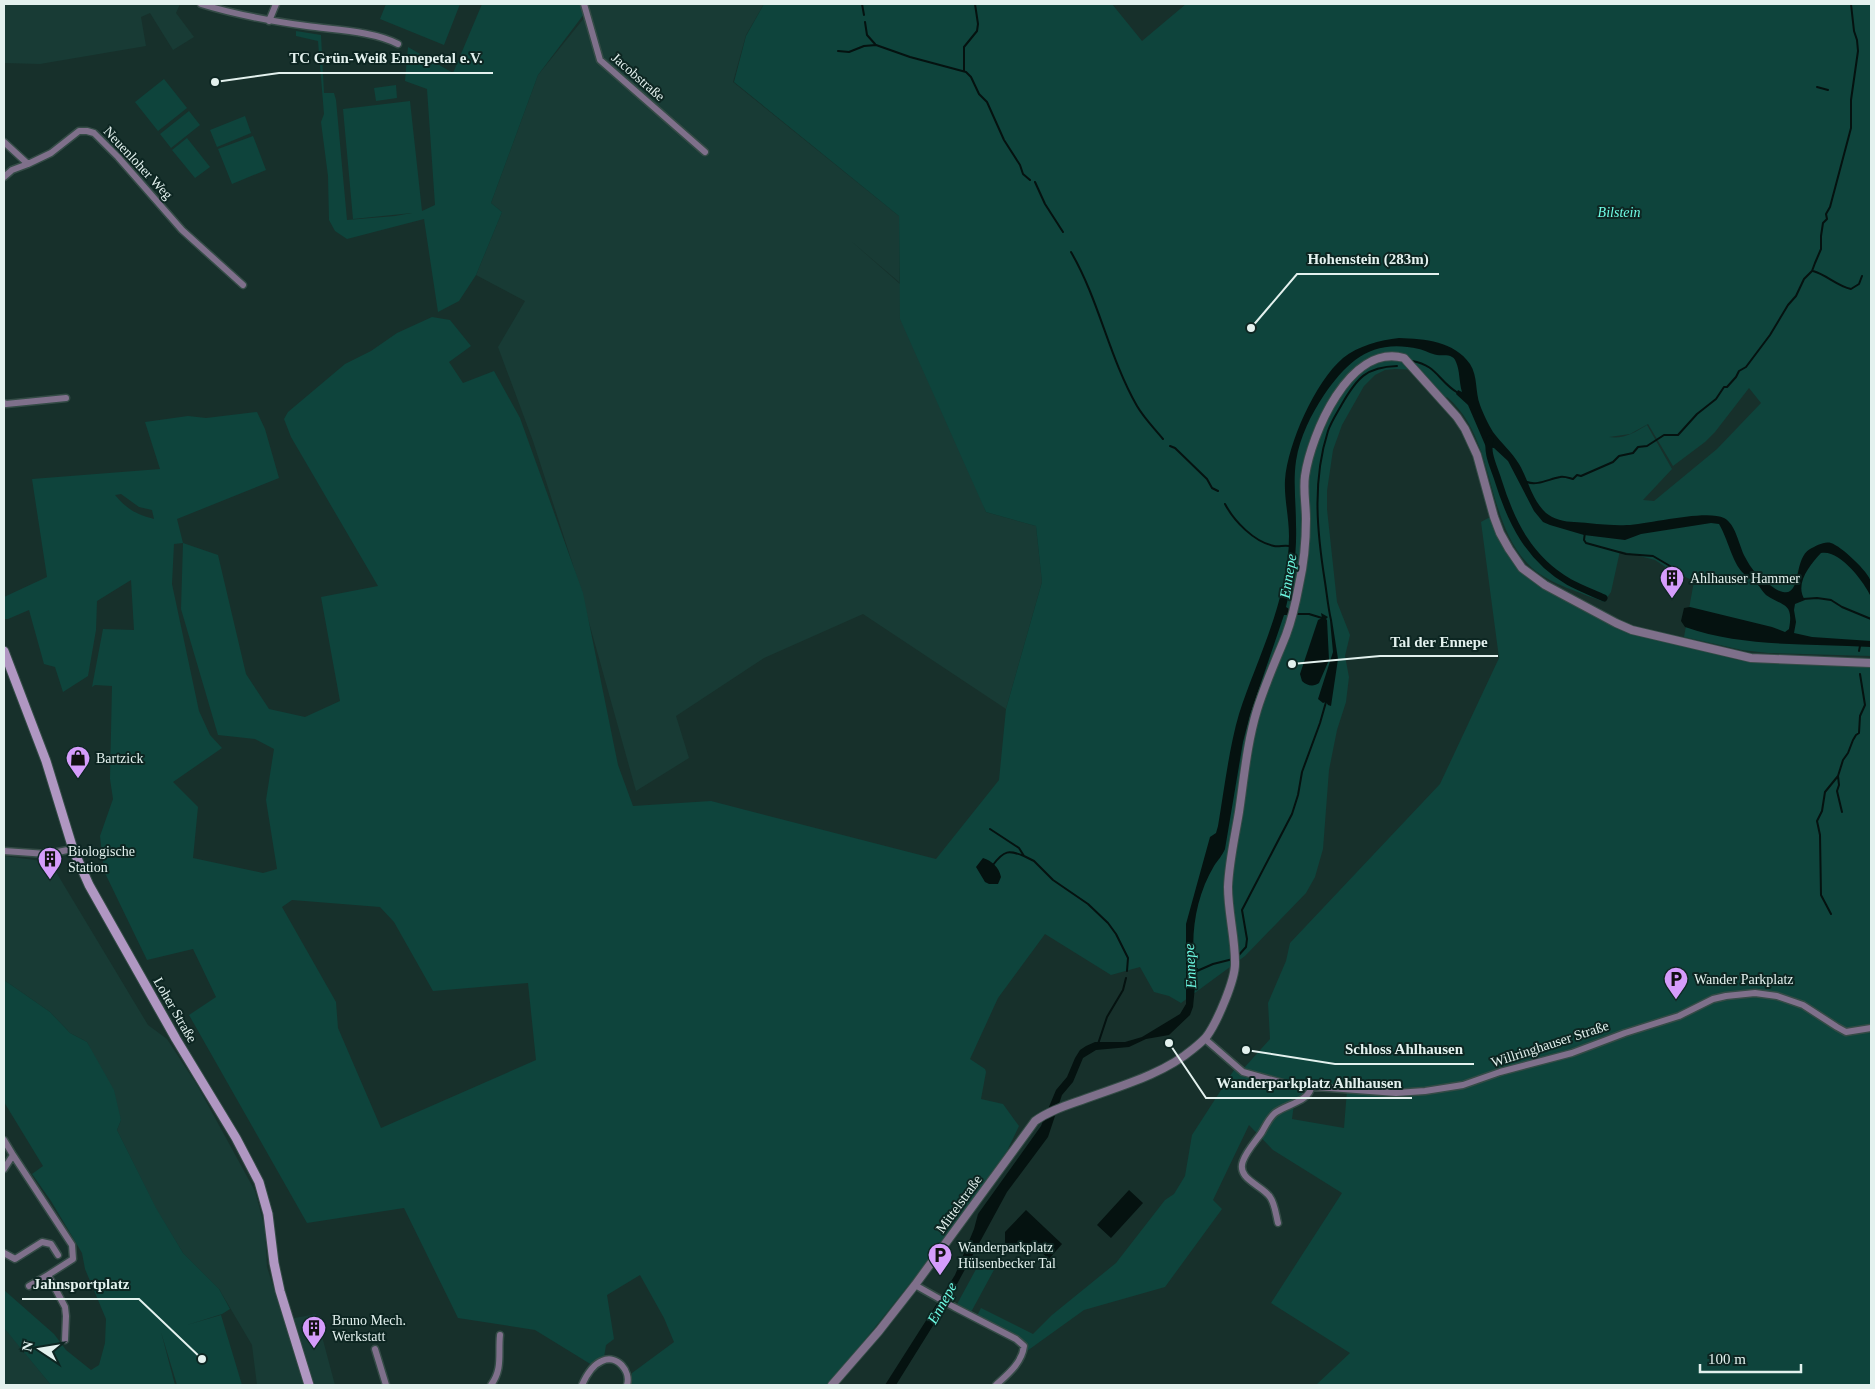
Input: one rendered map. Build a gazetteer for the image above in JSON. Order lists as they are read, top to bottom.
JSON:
{
  "streets": {
    "main road": ["Loher Straße"],
    "street": [
      "Jacobstraße",
      "Neuenloher Weg",
      "Willringhauser Straße",
      "Mittelstraße"
    ]
  },
  "crossings": [
    ["Willringhauser Straße", "Mittelstraße"]
  ],
  "water": ["Ennepe"],
  "parks": ["Bilstein"],
  "places": {
    "other": [
      "TC Grün-Weiß Ennepetal e.V.",
      "Hohenstein (283m)",
      "Tal der Ennepe",
      "Wanderparkplatz Ahlhausen",
      "Schloss Ahlhausen",
      "Jahnsportplatz"
    ],
    "building": ["Ahlhauser Hammer", "Biologische Station", "Bruno Mech. Werkstatt"],
    "shop": ["Bartzick"],
    "parking": ["Wander Parkplatz", "Wanderparkplatz Hülsenbecker Tal"]
  },
  "scale_bar": "100 m",
  "north": "left"
}
